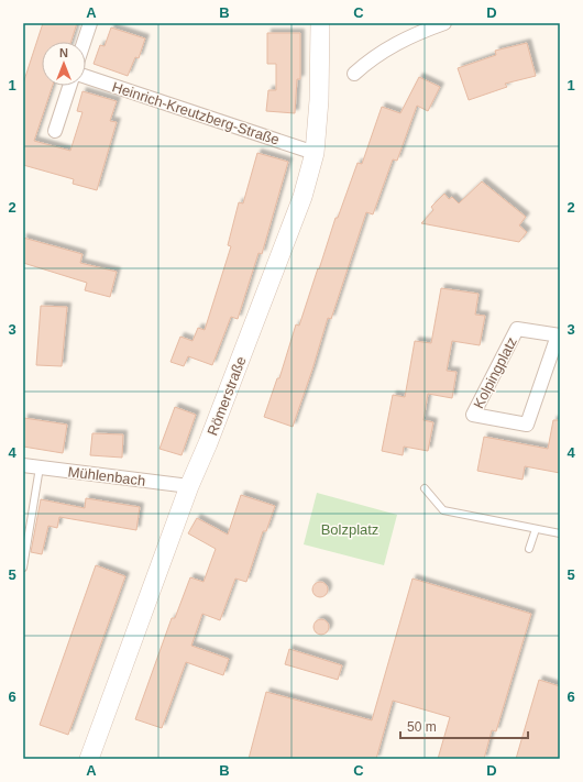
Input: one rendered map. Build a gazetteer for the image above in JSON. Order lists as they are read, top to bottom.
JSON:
{
  "streets": {
    "main road": ["Römerstraße"],
    "street": ["Heinrich-Kreutzberg-Straße", "Kolpingplatz", "Mühlenbach"]
  },
  "crossings": [
    ["Heinrich-Kreutzberg-Straße", "Römerstraße"],
    ["Römerstraße", "Mühlenbach"]
  ],
  "parks": ["Bolzplatz"],
  "scale_bar": "50 m",
  "north": "top",
  "grid": {
    "columns": [
      "A",
      "B",
      "C",
      "D"
    ],
    "rows": [
      "1",
      "2",
      "3",
      "4",
      "5",
      "6"
    ]
  }
}
